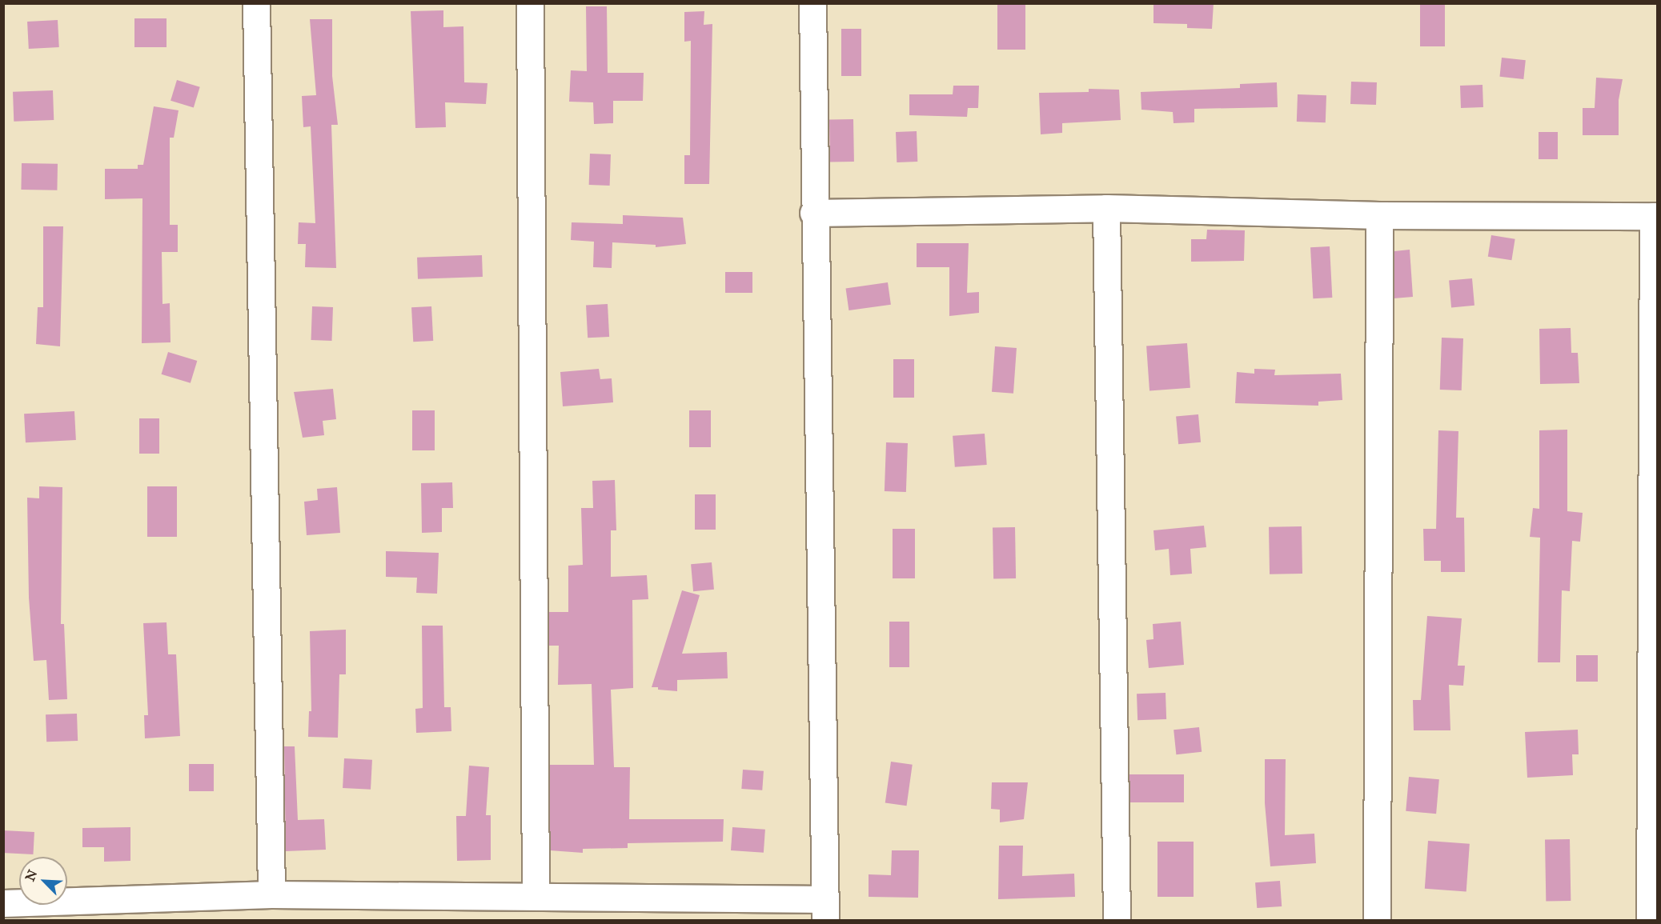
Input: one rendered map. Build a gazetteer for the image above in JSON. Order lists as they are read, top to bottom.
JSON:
{
  "north": "top left"
}
